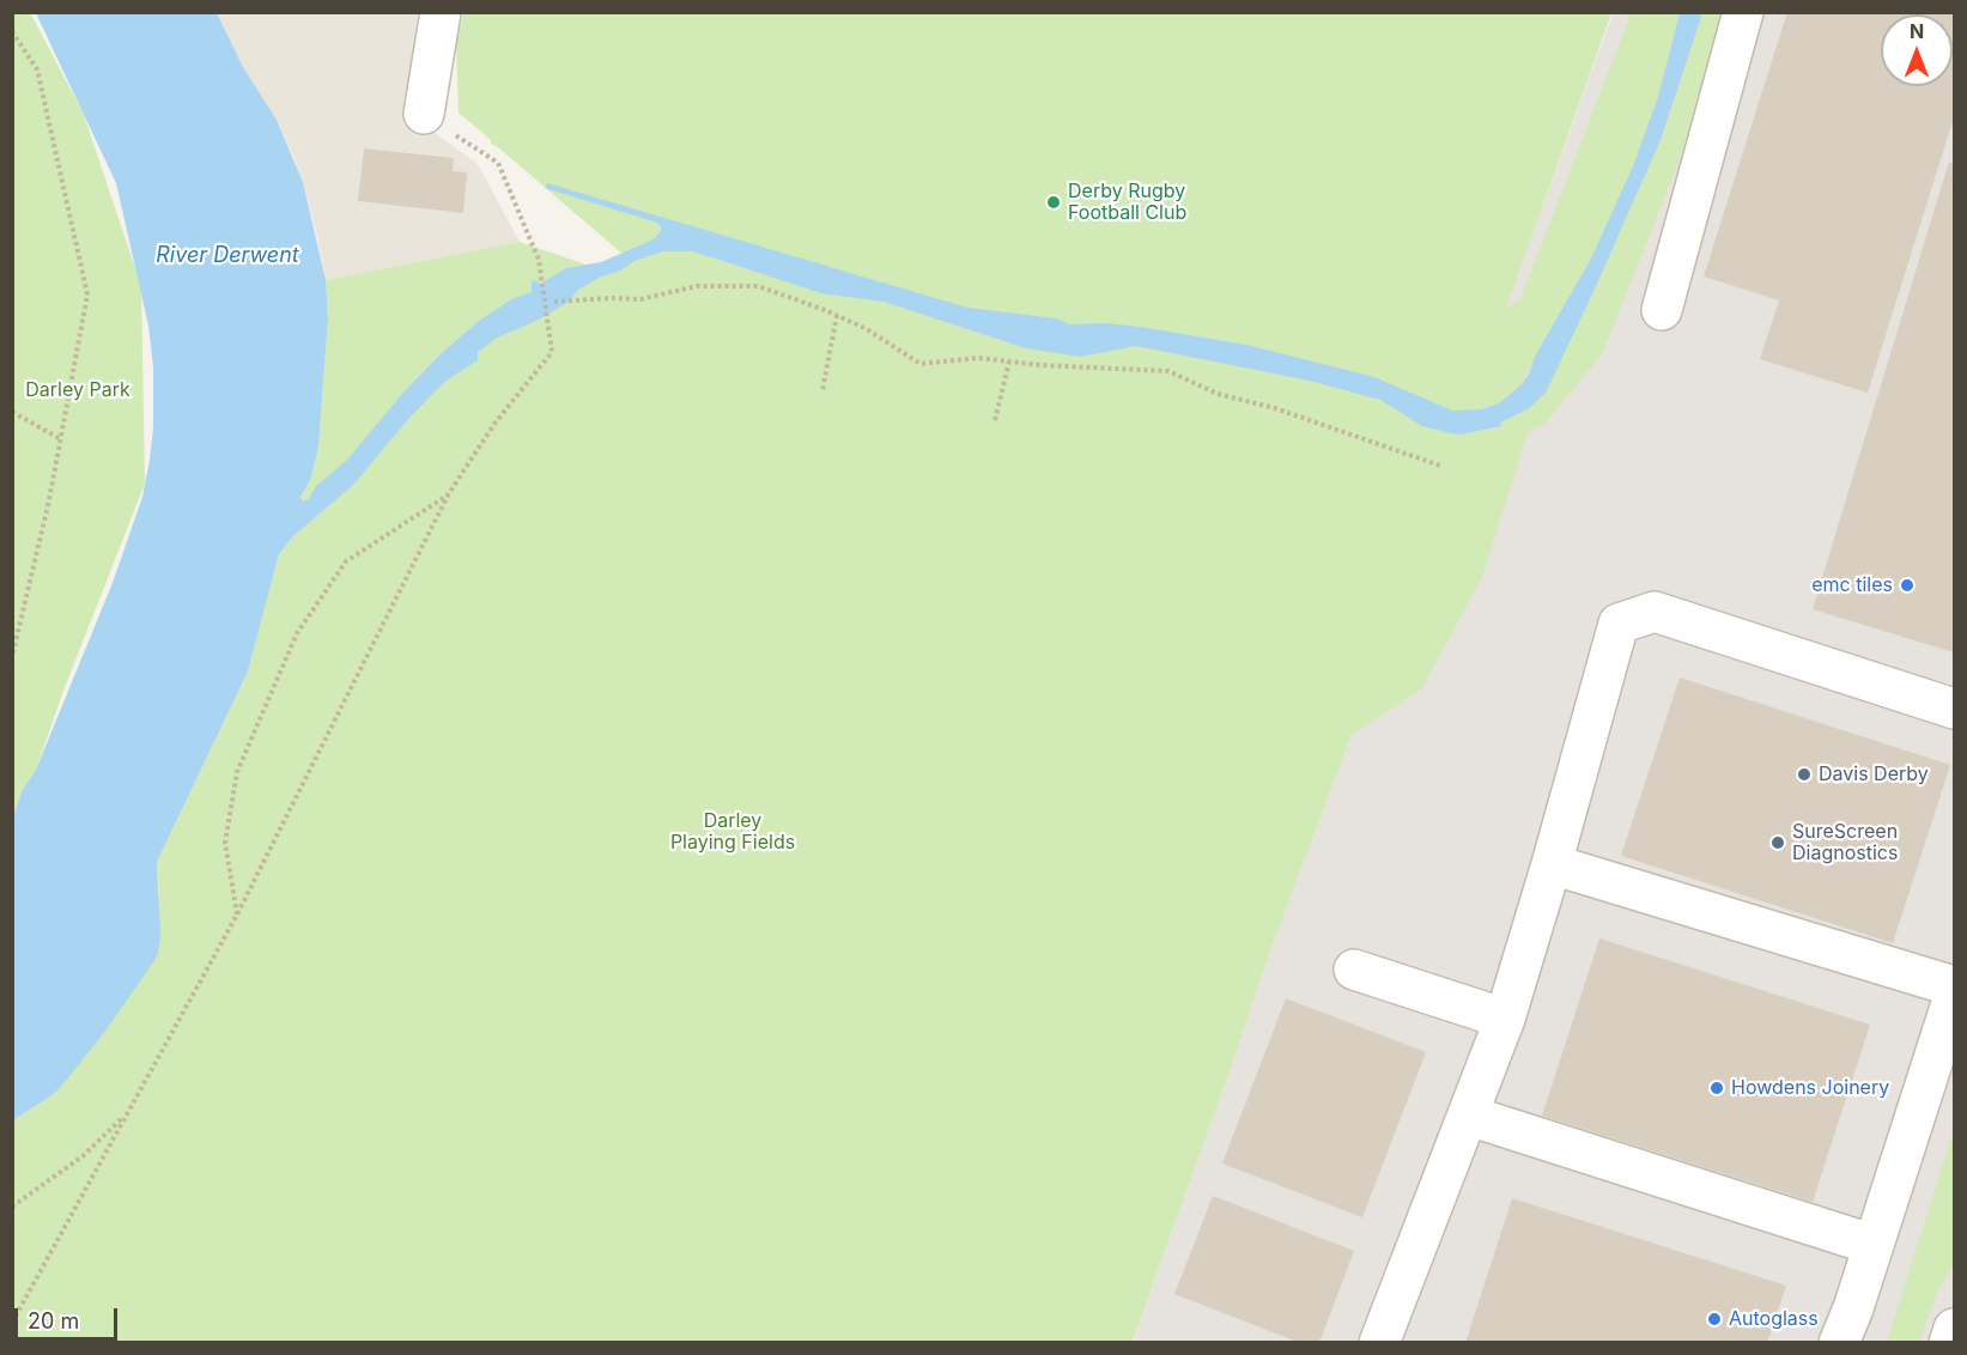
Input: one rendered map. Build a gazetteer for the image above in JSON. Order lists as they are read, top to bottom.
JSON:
{
  "water": ["River Derwent"],
  "parks": ["Darley Park", "Darley Playing Fields"],
  "places": [
    "Derby Rugby Football Club",
    "emc tiles",
    "Davis Derby",
    "SureScreen Diagnostics",
    "Howdens Joinery",
    "Autoglass"
  ],
  "scale_bar": "20 m",
  "north": "top"
}
